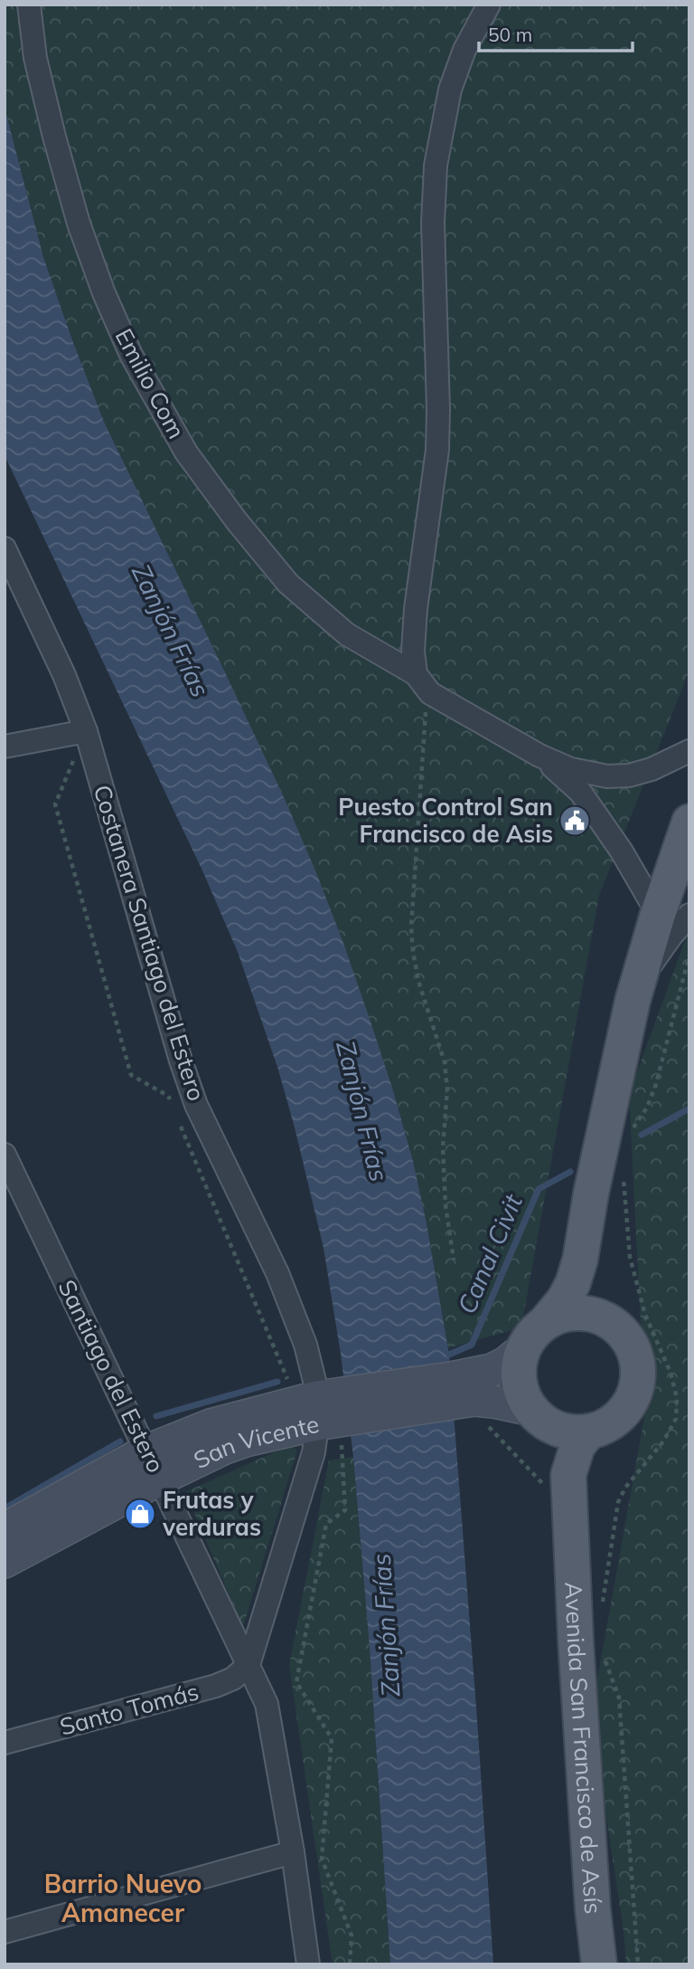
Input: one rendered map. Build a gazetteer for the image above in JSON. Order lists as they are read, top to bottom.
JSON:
{
  "streets": {
    "main road": ["San Vicente", "Avenida San Francisco de Asís"],
    "street": [
      "Emilio Com",
      "Costanera Santiago del Estero",
      "Santiago del Estero",
      "Santo Tomás"
    ]
  },
  "crossings": [
    ["Costanera Santiago del Estero", "Santiago del Estero"],
    ["Costanera Santiago del Estero", "San Vicente"],
    ["Costanera Santiago del Estero", "Santo Tomás"],
    ["Santiago del Estero", "San Vicente"],
    ["Santiago del Estero", "Santo Tomás"],
    ["San Vicente", "Avenida San Francisco de Asís"]
  ],
  "districts": ["Barrio Nuevo Amanecer"],
  "water": ["Zanjón Frías", "Canal Civit"],
  "places": {
    "public building": ["Puesto Control San Francisco de Asis"],
    "shop": ["Frutas y verduras"]
  },
  "scale_bar": "50 m"
}
